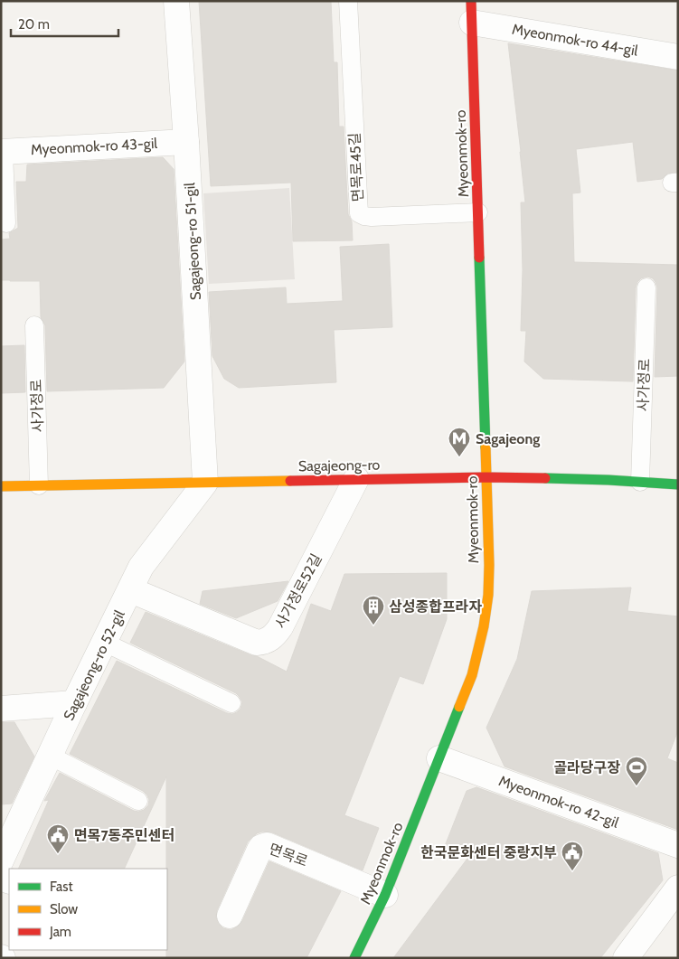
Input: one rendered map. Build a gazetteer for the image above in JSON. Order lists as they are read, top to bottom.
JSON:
{
  "streets": {
    "street": [
      "Myeonmok-ro 44-gil",
      "Myeonmok-ro 43-gil",
      "Myeonmok-ro",
      "Sagajeong-ro 51-gil",
      "Sagajeong-ro",
      "사가정로52길",
      "Sagajeong-ro 52-gil",
      "Myeonmok-ro 42-gil",
      "면목로"
    ],
    "lane": ["면목로45길", "사가정로"]
  },
  "crossings": [
    ["Myeonmok-ro 44-gil", "Myeonmok-ro"],
    ["Myeonmok-ro 43-gil", "Sagajeong-ro 51-gil"],
    ["Myeonmok-ro", "면목로45길"],
    ["Myeonmok-ro", "Sagajeong-ro"],
    ["Myeonmok-ro", "Myeonmok-ro 42-gil"],
    ["Myeonmok-ro", "면목로"],
    ["Sagajeong-ro 51-gil", "Sagajeong-ro"],
    ["Sagajeong-ro 51-gil", "Sagajeong-ro 52-gil"],
    ["사가정로", "Sagajeong-ro"],
    ["Sagajeong-ro", "사가정로52길"],
    ["Sagajeong-ro", "Sagajeong-ro 52-gil"],
    ["사가정로52길", "Sagajeong-ro 52-gil"]
  ],
  "places": {
    "metro station": ["Sagajeong"],
    "building": ["삼성종합프라자"],
    "sports": ["골라당구장"],
    "public building": ["면목7동주민센터", "한국문화센터 중랑지부"]
  },
  "legend": ["Fast", "Slow", "Jam"],
  "scale_bar": "20 m"
}
